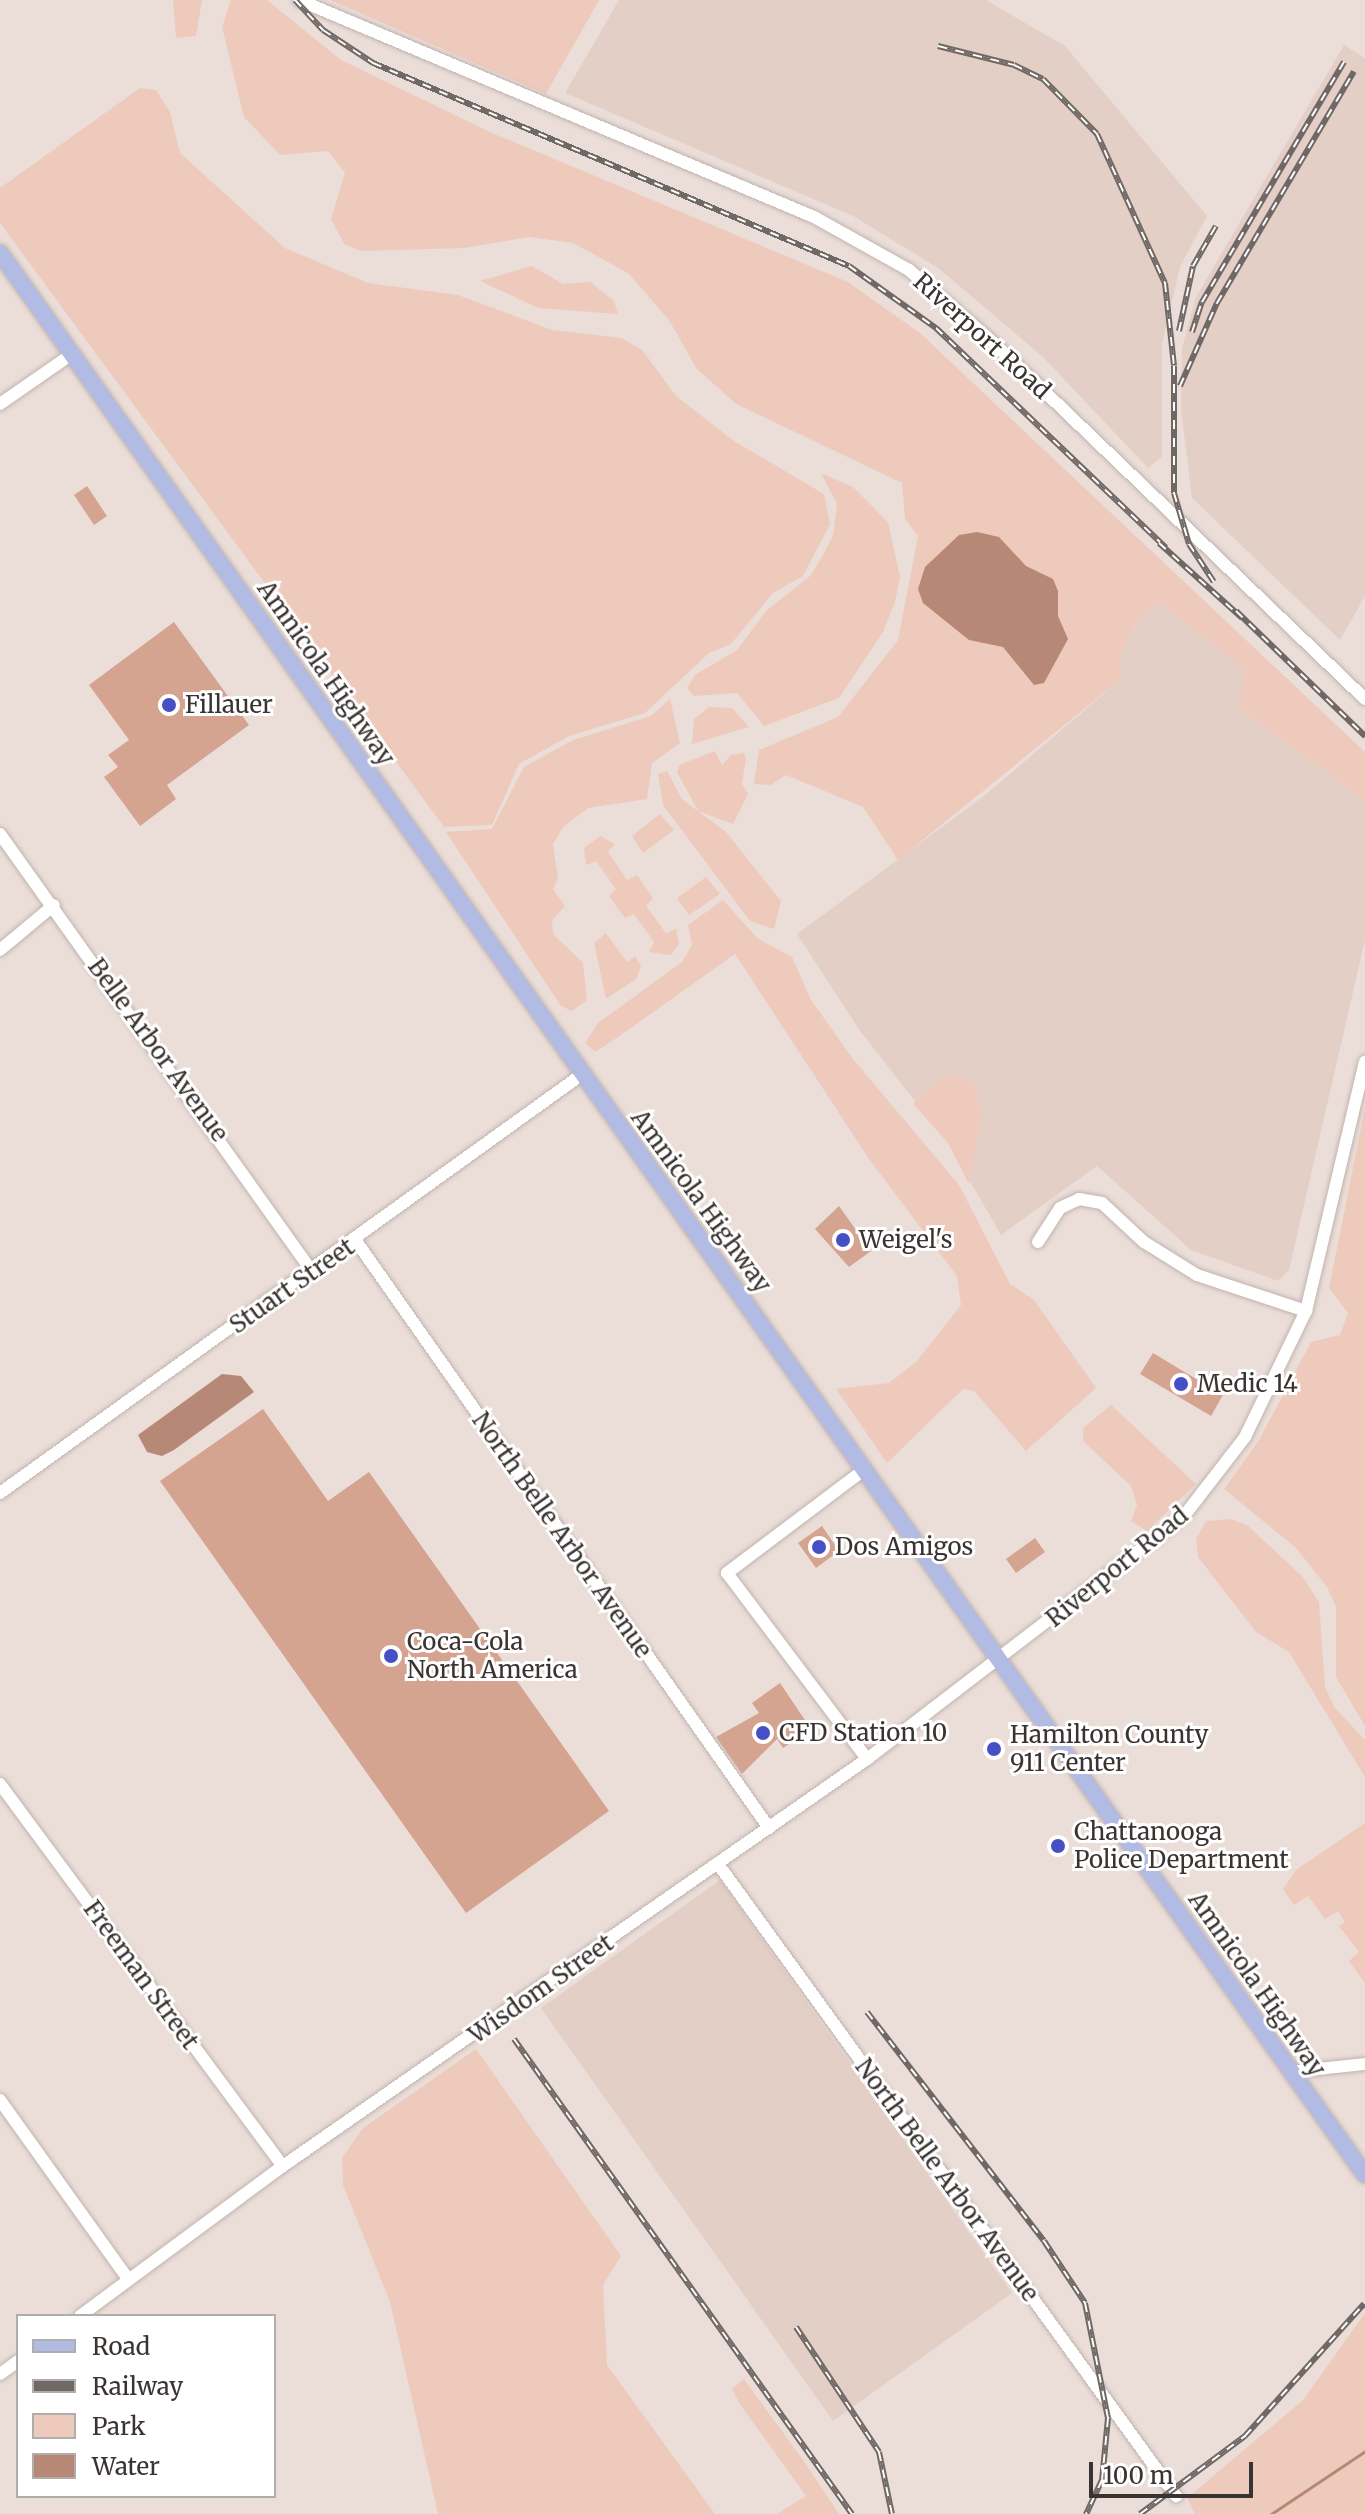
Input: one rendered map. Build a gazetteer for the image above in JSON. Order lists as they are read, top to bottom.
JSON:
{
  "streets": {
    "main road": ["Amnicola Highway"],
    "street": [
      "Riverport Road",
      "Belle Arbor Avenue",
      "Stuart Street",
      "North Belle Arbor Avenue",
      "Freeman Street",
      "Wisdom Street"
    ]
  },
  "crossings": [
    ["Riverport Road", "Amnicola Highway"],
    ["Riverport Road", "Wisdom Street"],
    ["Amnicola Highway", "Stuart Street"],
    ["Amnicola Highway", "Wisdom Street"],
    ["Belle Arbor Avenue", "Stuart Street"],
    ["Stuart Street", "North Belle Arbor Avenue"],
    ["North Belle Arbor Avenue", "Wisdom Street"],
    ["Freeman Street", "Wisdom Street"]
  ],
  "places": [
    "Fillauer",
    "Weigel's",
    "Medic 14",
    "Dos Amigos",
    "Coca-Cola North America",
    "CFD Station 10",
    "Hamilton County 911 Center",
    "Chattanooga Police Department"
  ],
  "legend": [
    "Road",
    "Railway",
    "Park",
    "Water"
  ],
  "scale_bar": "100 m"
}
